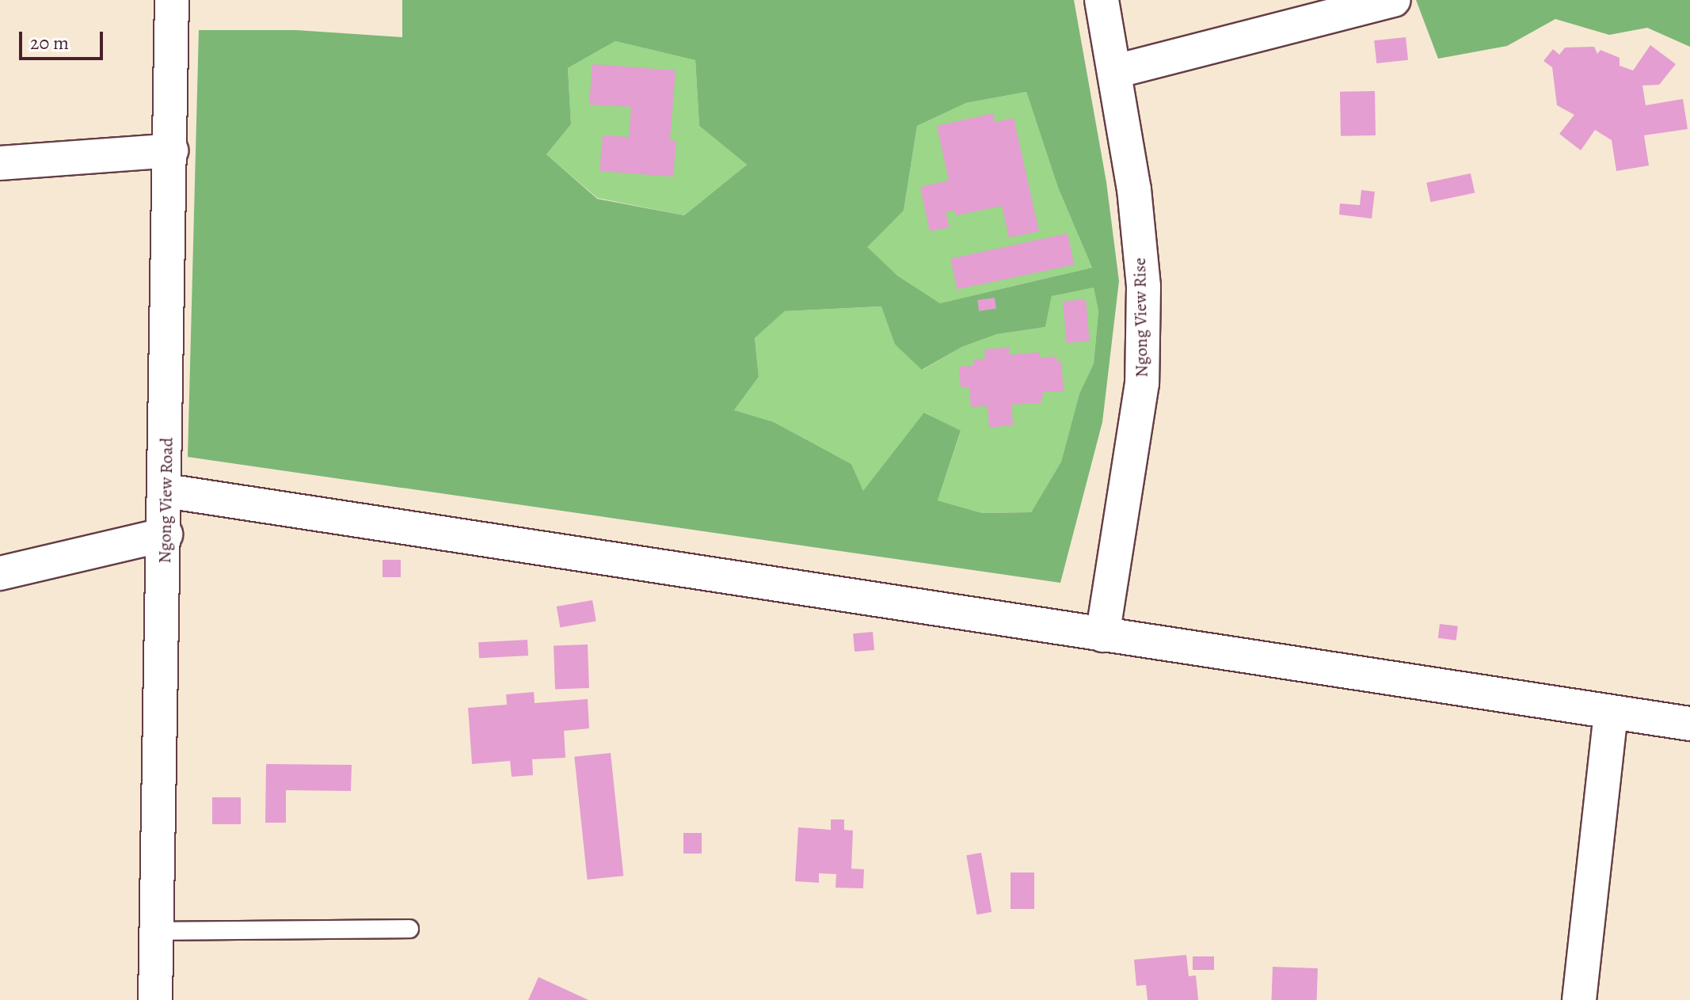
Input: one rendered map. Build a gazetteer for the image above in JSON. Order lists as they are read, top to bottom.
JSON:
{
  "streets": {
    "street": ["Ngong View Rise", "Ngong View Road"]
  },
  "scale_bar": "20 m"
}
